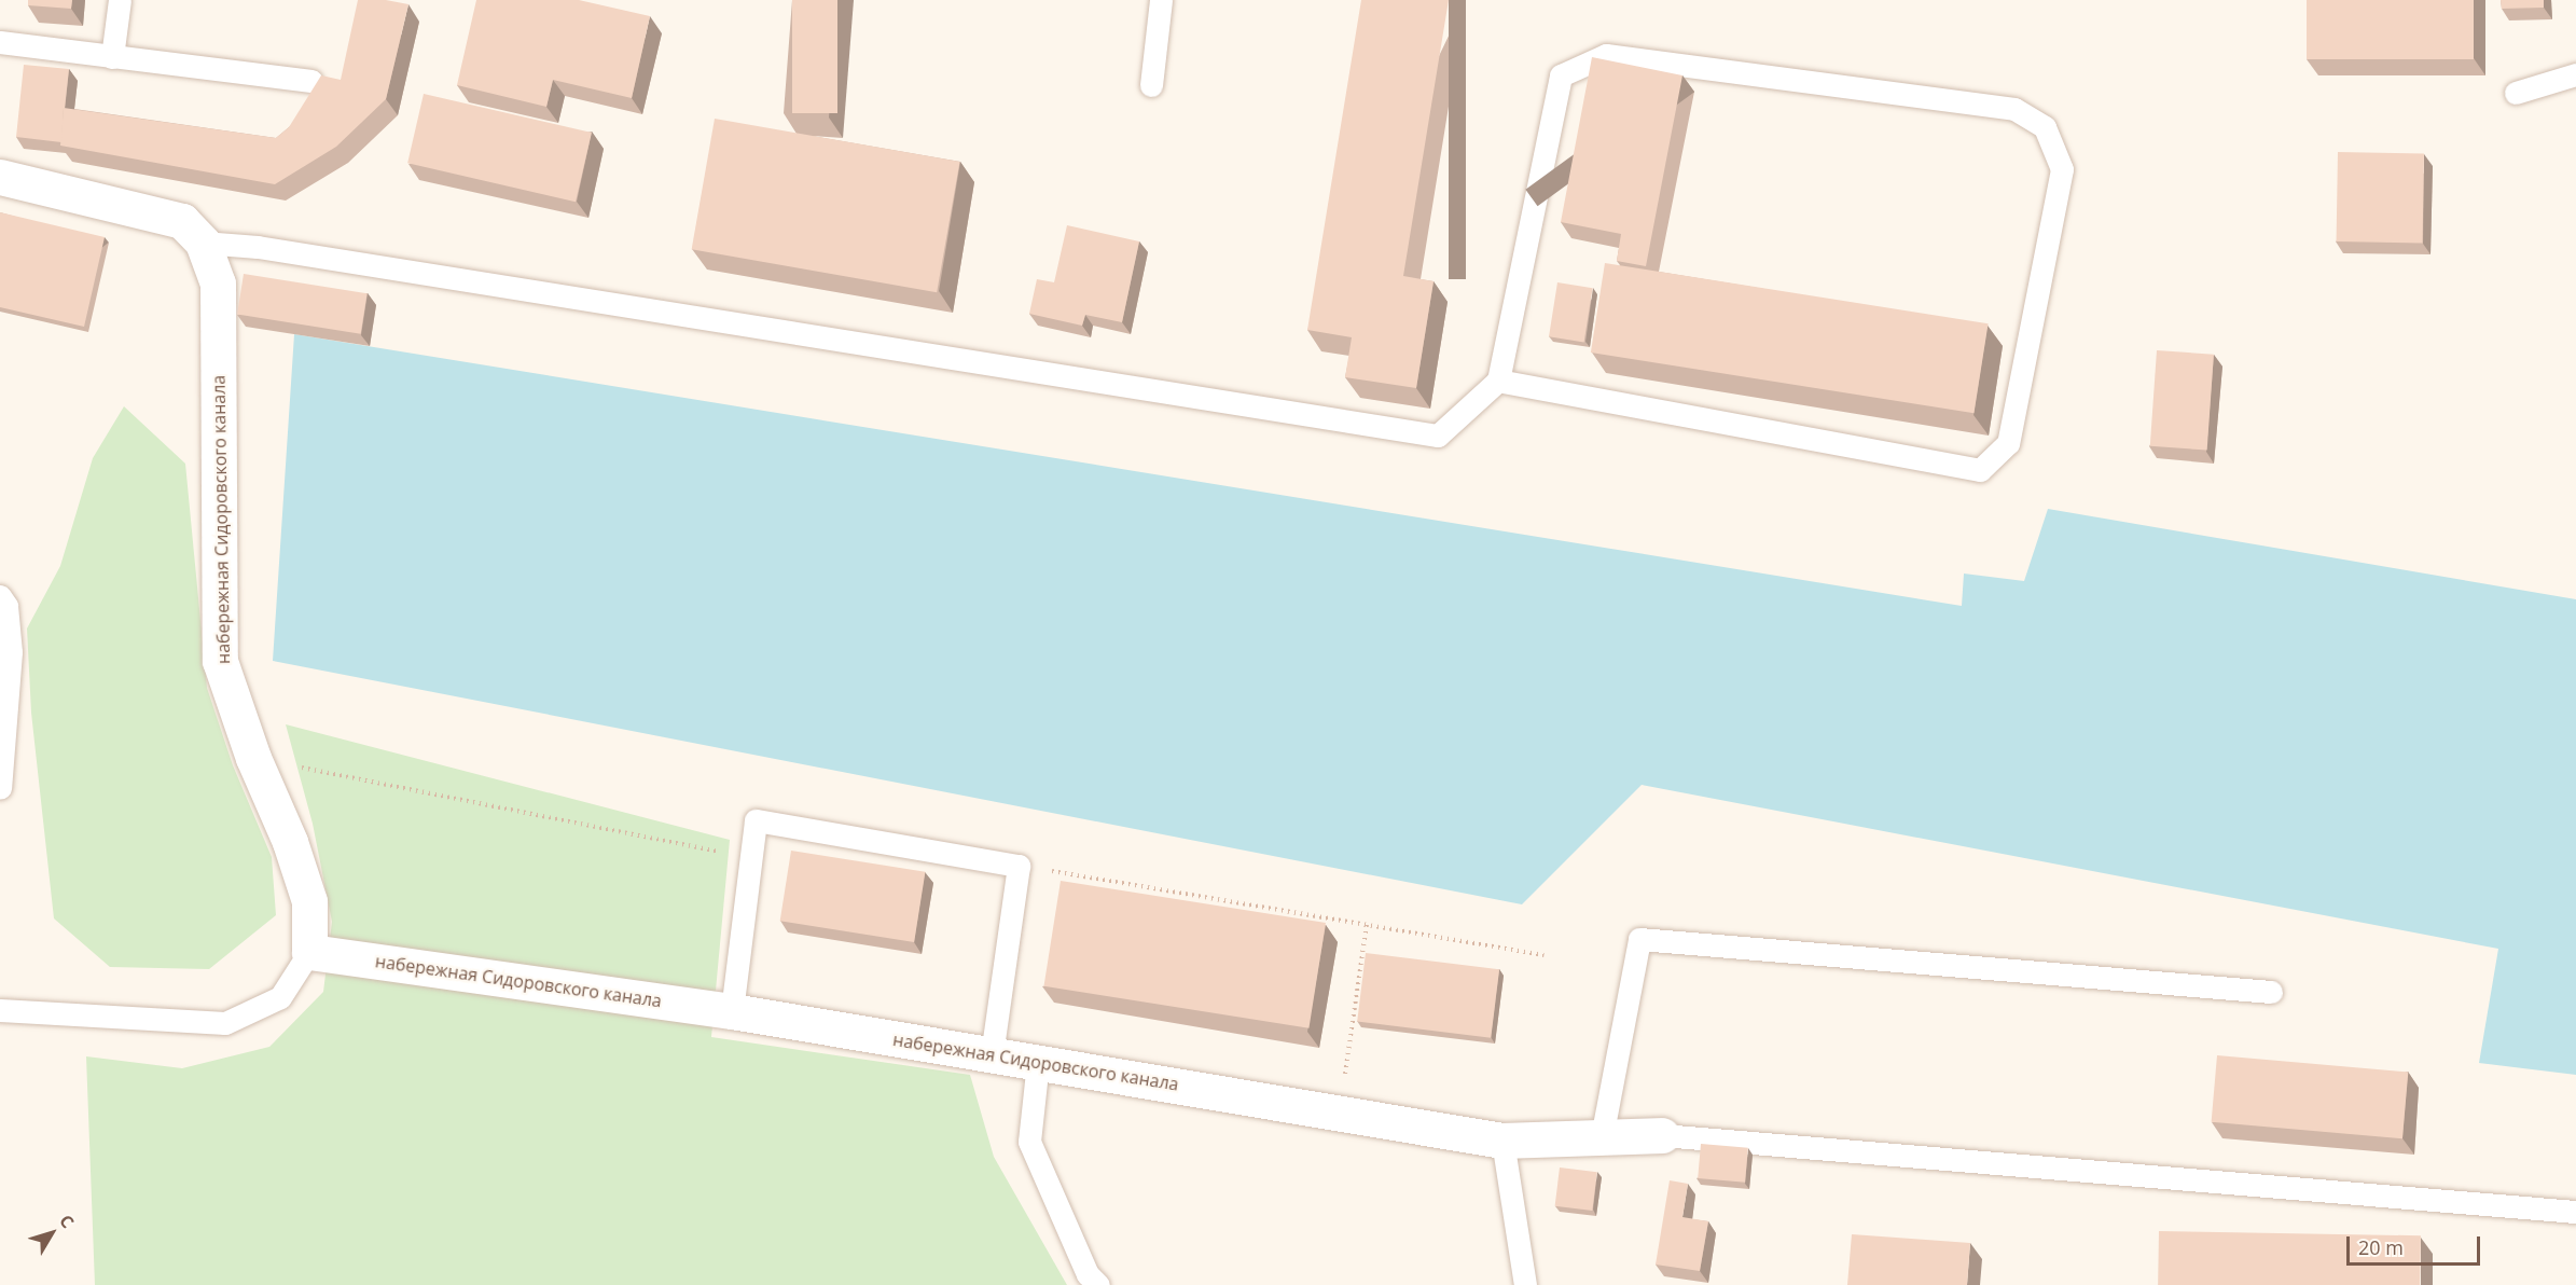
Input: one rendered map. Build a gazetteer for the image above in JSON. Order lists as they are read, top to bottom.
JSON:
{
  "streets": {
    "street": ["набережная Сидоровского канала"]
  },
  "scale_bar": "20 m",
  "north": "top right"
}
